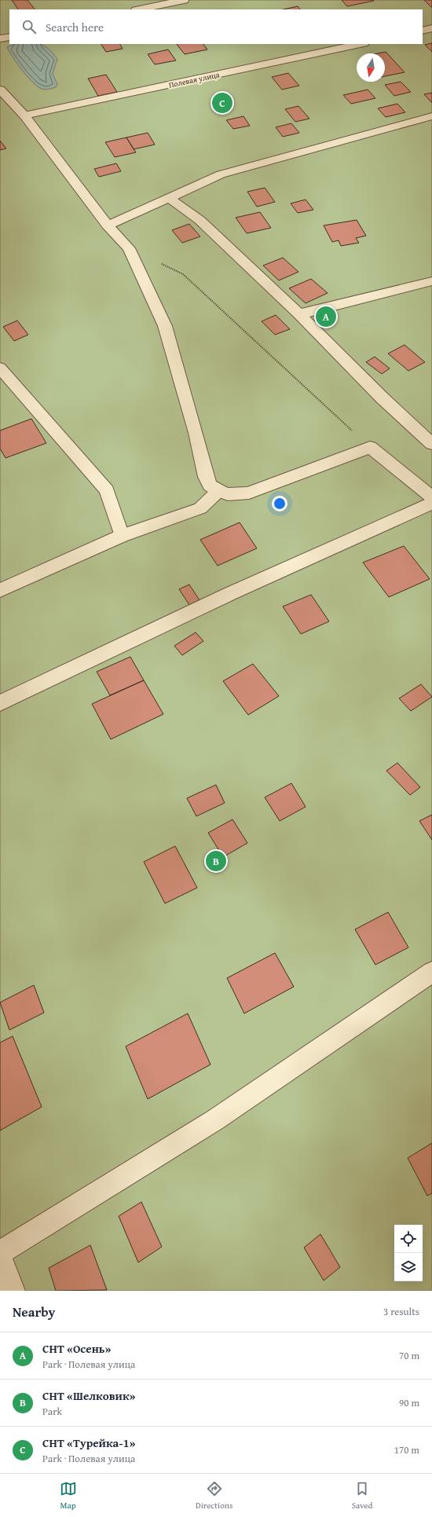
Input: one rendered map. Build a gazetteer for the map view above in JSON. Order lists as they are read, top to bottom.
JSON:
{
  "streets": {
    "street": ["Полевая улица"]
  },
  "north": "bottom",
  "page": {
    "search": "Search here",
    "pins": ["C", "A", "B"],
    "heading": ["Nearby", "3 results"],
    "list": [
      {
        "mark": "A",
        "name": "СНТ «Осень»",
        "note": "Park · Полевая улица",
        "value": "70 m"
      },
      {
        "mark": "B",
        "name": "СНТ «Шелковик»",
        "note": "Park",
        "value": "90 m"
      },
      {
        "mark": "C",
        "name": "СНТ «Турейка-1»",
        "note": "Park · Полевая улица",
        "value": "170 m"
      }
    ],
    "nav": ["Map", "Directions", "Saved"]
  }
}
